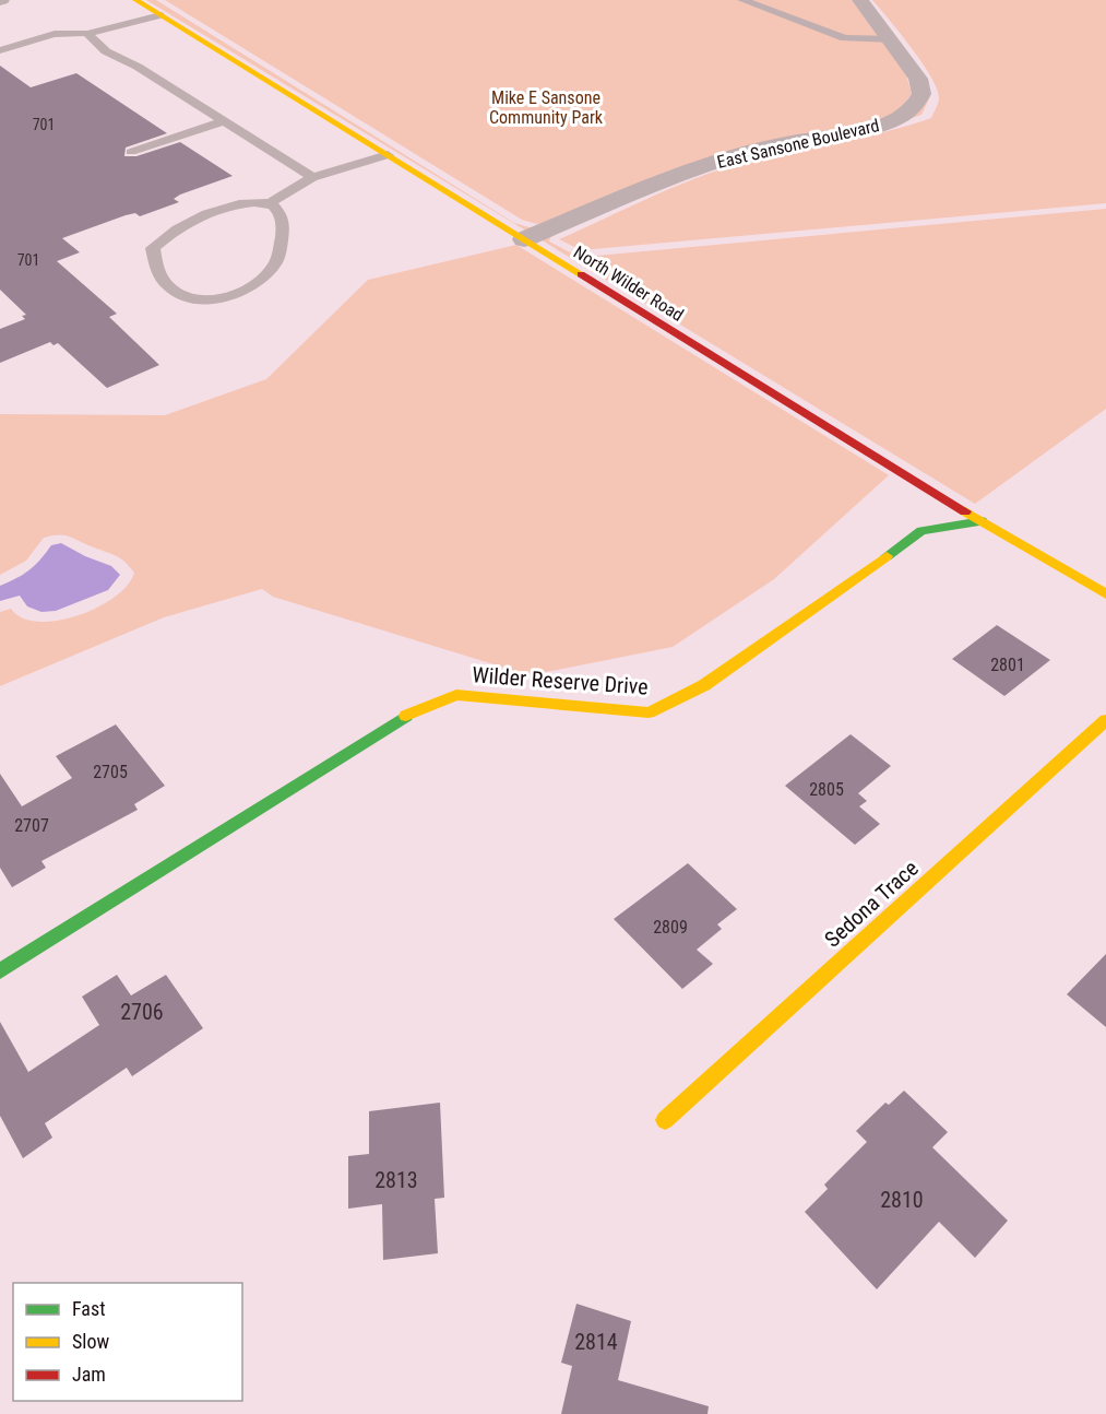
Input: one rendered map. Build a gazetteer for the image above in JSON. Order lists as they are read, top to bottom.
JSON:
{
  "streets": {
    "street": [
      "East Sansone Boulevard",
      "North Wilder Road",
      "Wilder Reserve Drive",
      "Sedona Trace"
    ]
  },
  "crossings": [
    ["East Sansone Boulevard", "North Wilder Road"],
    ["North Wilder Road", "Wilder Reserve Drive"]
  ],
  "parks": ["Mike E Sansone Community Park"],
  "house_numbers": [
    "701",
    "701",
    "2801",
    "2705",
    "2805",
    "2707",
    "2809",
    "2706",
    "2813",
    "2810",
    "2814"
  ],
  "legend": ["Fast", "Slow", "Jam"]
}
